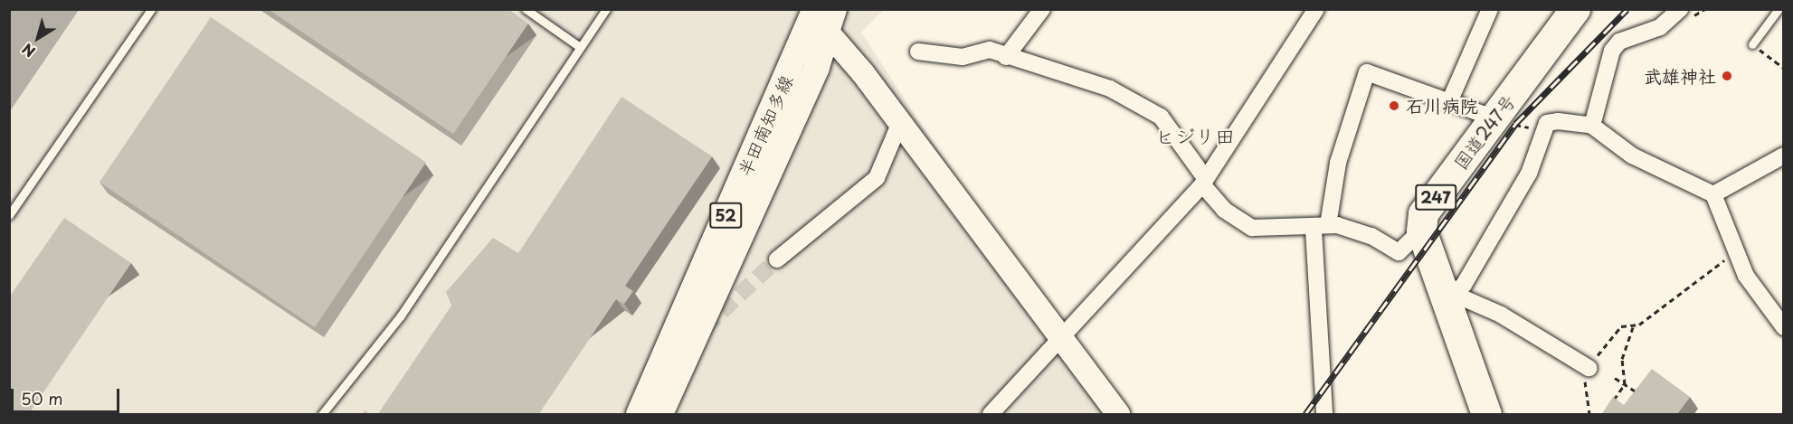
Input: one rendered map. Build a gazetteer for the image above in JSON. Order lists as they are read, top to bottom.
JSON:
{
  "streets": {
    "highway": ["国道247号", "247"],
    "main road": ["半田南知多線", "52"]
  },
  "crossings": [
    ["国道247号", "247"]
  ],
  "districts": ["ヒジリ田"],
  "places": ["武雄神社", "石川病院"],
  "scale_bar": "50 m",
  "north": "bottom left"
}
